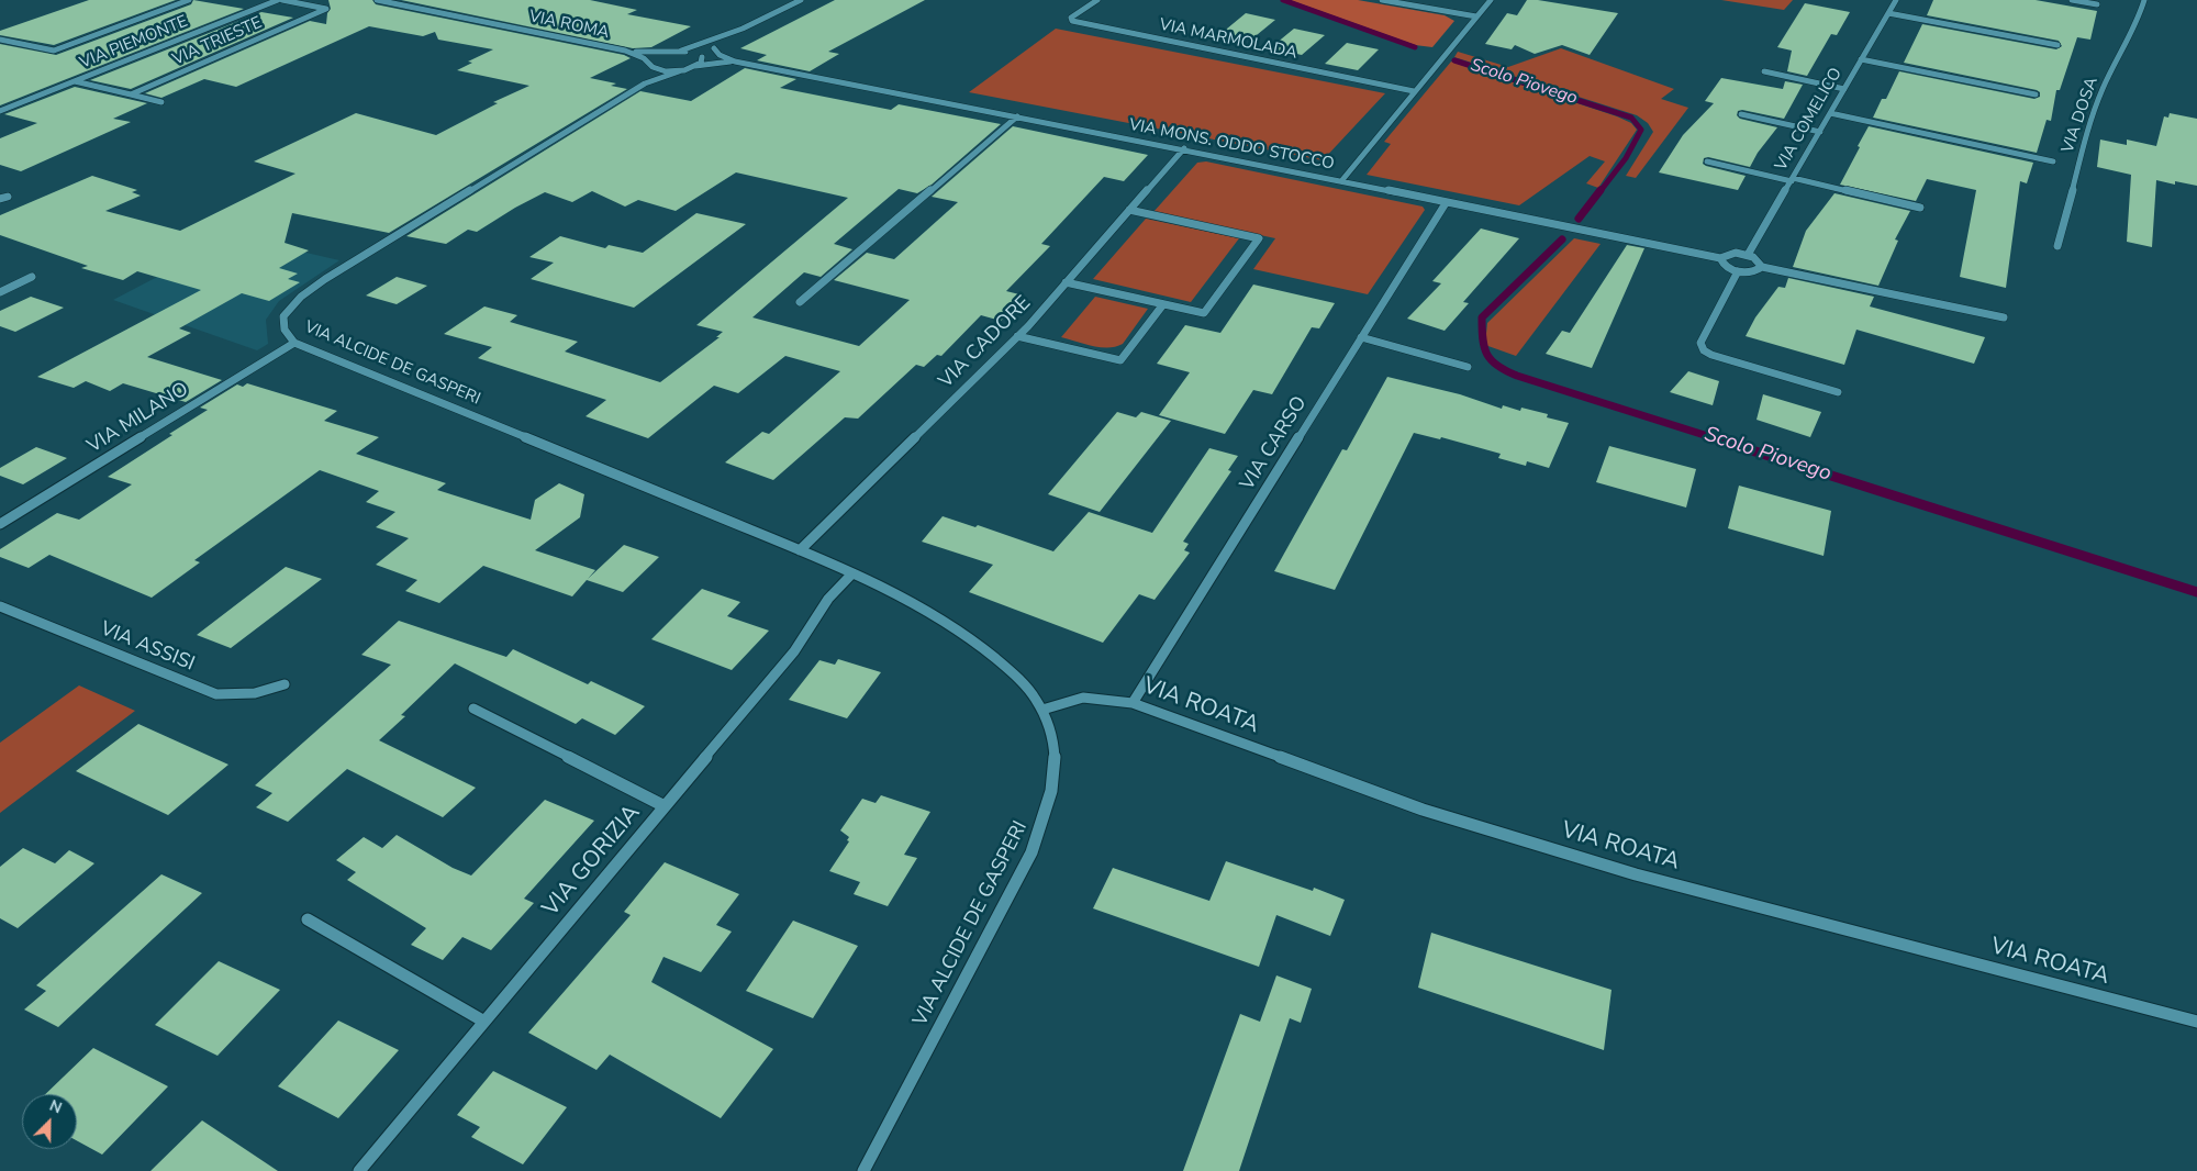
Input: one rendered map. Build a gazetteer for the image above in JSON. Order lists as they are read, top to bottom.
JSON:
{
  "streets": {
    "street": [
      "VIA ROMA",
      "VIA MARMOLADA",
      "VIA TRIESTE",
      "VIA PIEMONTE",
      "VIA DOSA",
      "VIA COMELICO",
      "VIA MONS. ODDO STOCCO",
      "VIA CADORE",
      "VIA ALCIDE DE GASPERI",
      "VIA MILANO",
      "VIA CARSO",
      "VIA ASSISI",
      "VIA ROATA",
      "VIA GORIZIA"
    ]
  },
  "crossings": [
    ["VIA ROMA", "VIA MONS. ODDO STOCCO"],
    ["VIA ROMA", "VIA ALCIDE DE GASPERI"],
    ["VIA MONS. ODDO STOCCO", "VIA CADORE"],
    ["VIA MONS. ODDO STOCCO", "VIA CARSO"],
    ["VIA CADORE", "VIA ALCIDE DE GASPERI"],
    ["VIA ALCIDE DE GASPERI", "VIA MILANO"],
    ["VIA ALCIDE DE GASPERI", "VIA ROATA"],
    ["VIA ALCIDE DE GASPERI", "VIA GORIZIA"],
    ["VIA CARSO", "VIA ROATA"]
  ],
  "water": ["Scolo Piovego"],
  "north": "top right"
}
